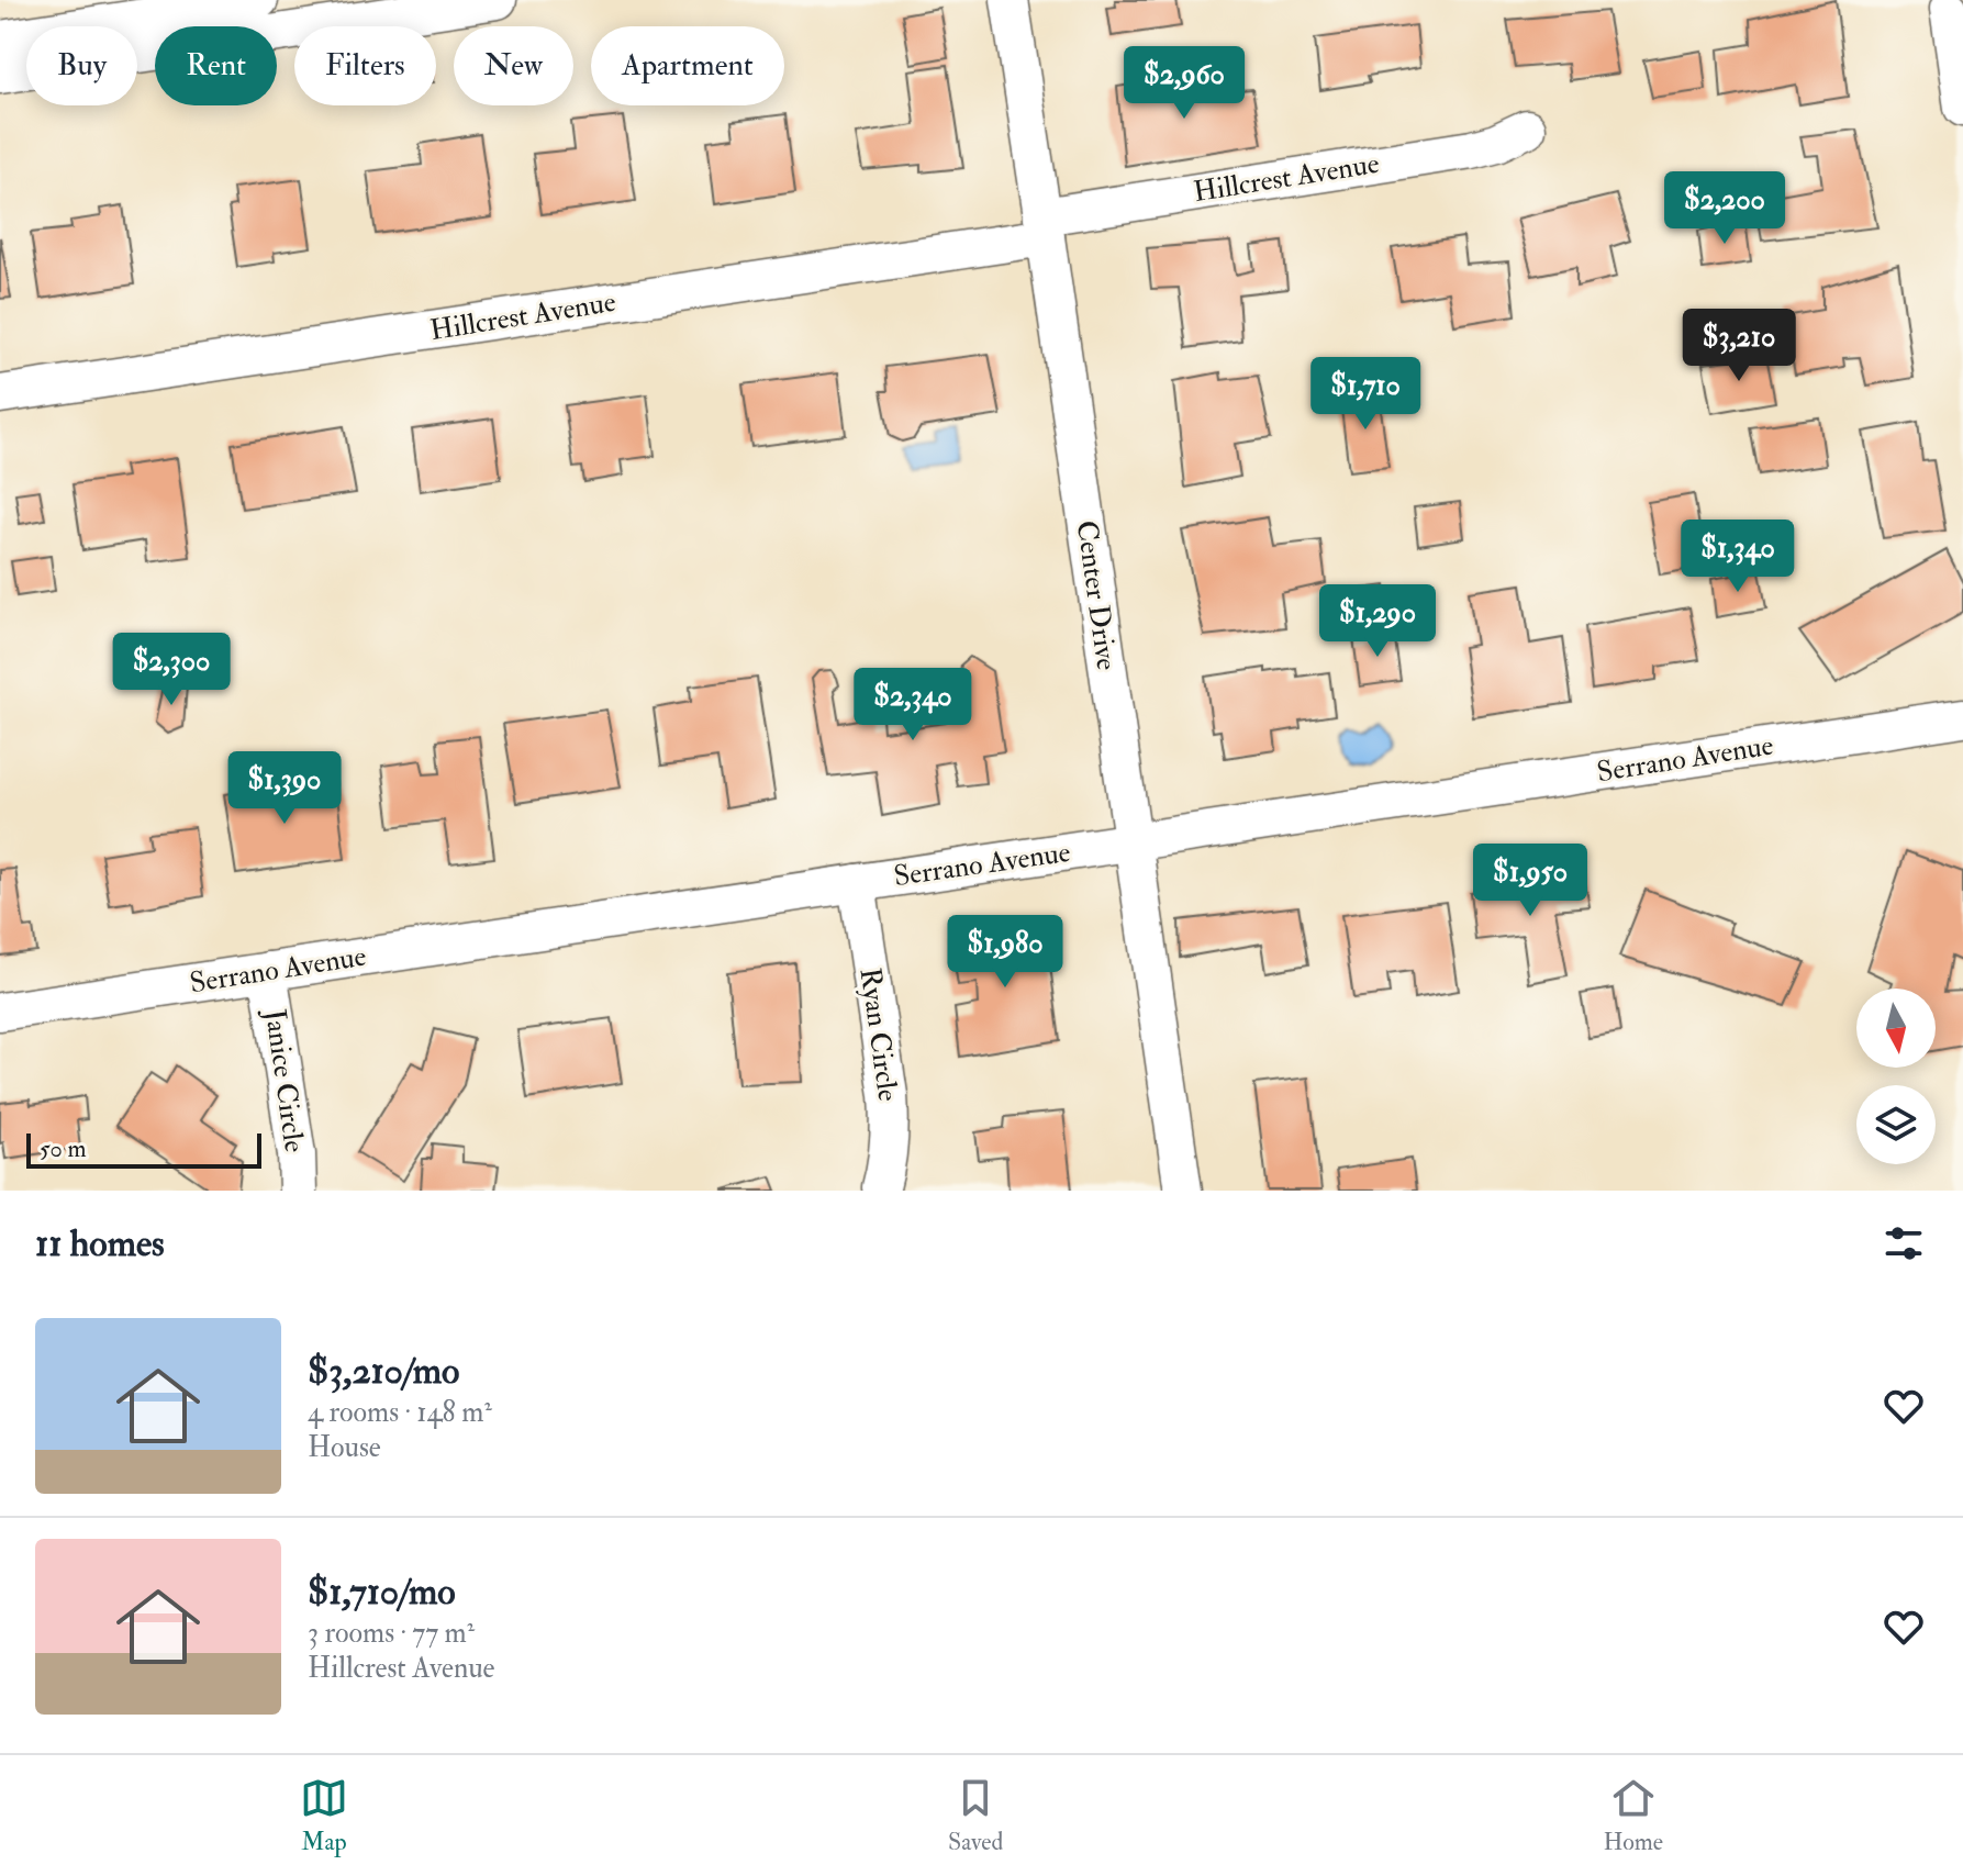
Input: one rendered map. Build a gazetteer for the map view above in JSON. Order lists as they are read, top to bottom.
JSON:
{
  "streets": {
    "street": [
      "Hillcrest Avenue",
      "Center Drive",
      "Serrano Avenue",
      "Ryan Circle",
      "Janice Circle"
    ]
  },
  "crossings": [
    ["Hillcrest Avenue", "Center Drive"],
    ["Center Drive", "Serrano Avenue"],
    ["Serrano Avenue", "Ryan Circle"],
    ["Serrano Avenue", "Janice Circle"]
  ],
  "scale_bar": "50 m",
  "north": "bottom",
  "page": {
    "chip": [
      "Buy",
      "Rent",
      "Filters",
      "New",
      "Apartment"
    ],
    "price": [
      "$2,960",
      "$2,200",
      "$3,210",
      "$1,710",
      "$1,340",
      "$1,290",
      "$2,300",
      "$2,340",
      "$1,390",
      "$1,950",
      "$1,980"
    ],
    "scale": "50 m",
    "heading": "11 homes",
    "list": [
      {
        "name": "$3,210/mo",
        "note": "4 rooms · 148 m² · House"
      },
      {
        "name": "$1,710/mo",
        "note": "3 rooms · 77 m² · Hillcrest Avenue"
      }
    ],
    "tabs": ["Map", "Saved", "Home"]
  }
}
